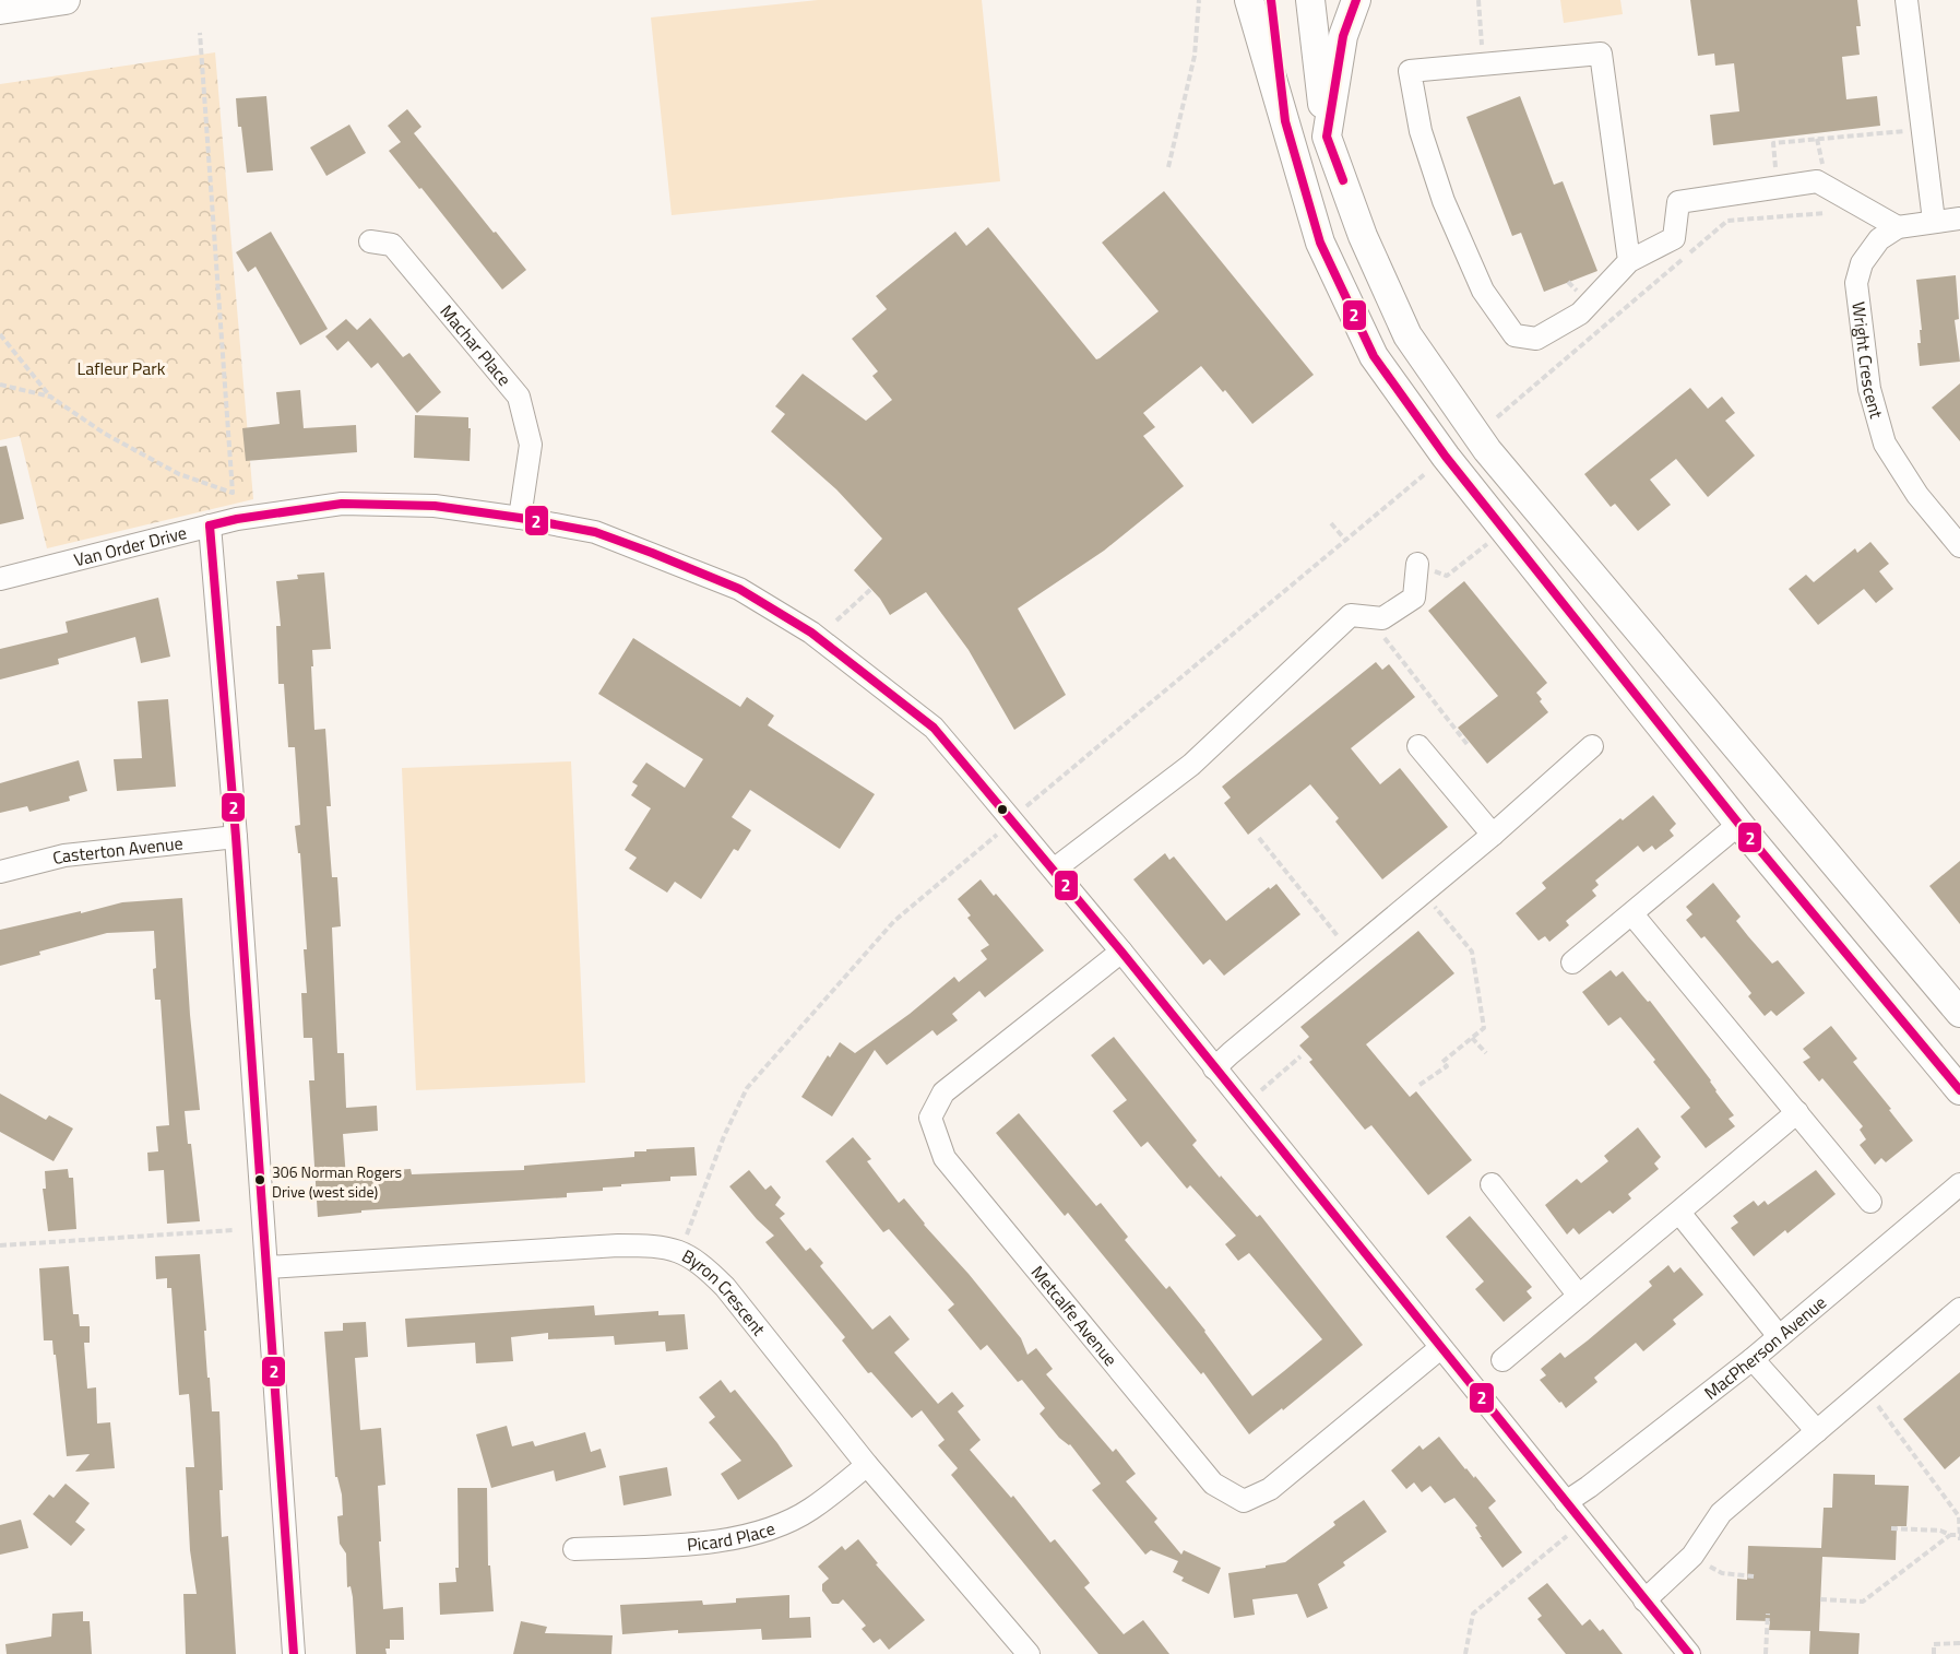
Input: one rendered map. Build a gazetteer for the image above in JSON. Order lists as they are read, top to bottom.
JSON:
{
  "streets": {
    "street": [
      "Machar Place",
      "Wright Crescent",
      "Van Order Drive",
      "Casterton Avenue",
      "Byron Crescent",
      "Metcalfe Avenue",
      "MacPherson Avenue",
      "Picard Place"
    ]
  },
  "crossings": [
    ["Machar Place", "Van Order Drive"],
    ["Van Order Drive", "Metcalfe Avenue"],
    ["Van Order Drive", "MacPherson Avenue"],
    ["Byron Crescent", "Picard Place"]
  ],
  "parks": ["Lafleur Park"],
  "places": ["306 Norman Rogers Drive (west side)"],
  "lines": ["transit line 2"]
}
